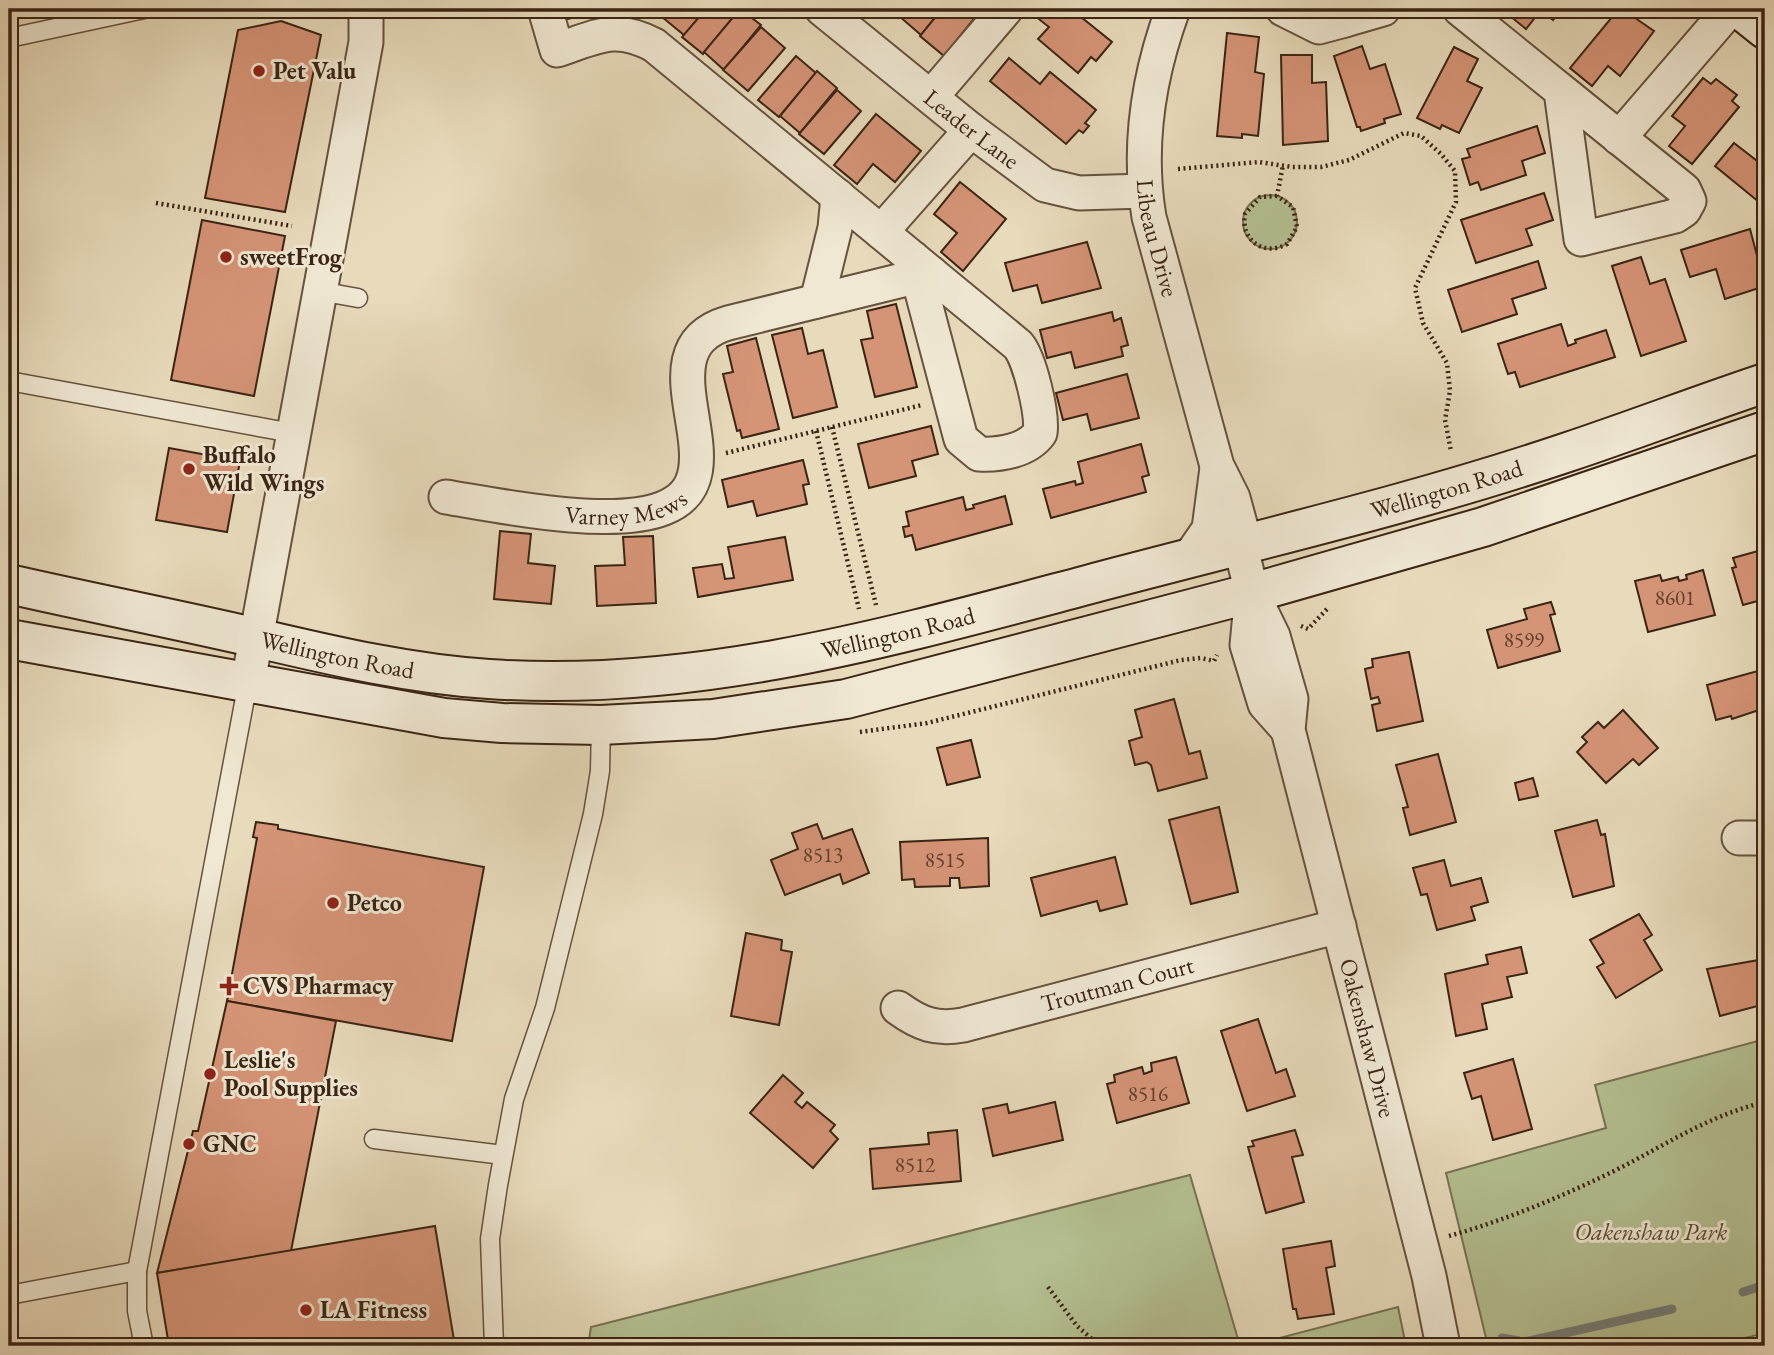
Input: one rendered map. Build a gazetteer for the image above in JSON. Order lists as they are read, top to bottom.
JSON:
{
  "streets": {
    "main road": ["Wellington Road"],
    "street": [
      "Leader Lane",
      "Libeau Drive",
      "Varney Mews",
      "Troutman Court",
      "Oakenshaw Drive"
    ]
  },
  "crossings": [
    ["Leader Lane", "Libeau Drive"],
    ["Libeau Drive", "Wellington Road"],
    ["Libeau Drive", "Oakenshaw Drive"],
    ["Wellington Road", "Oakenshaw Drive"],
    ["Troutman Court", "Oakenshaw Drive"]
  ],
  "parks": ["Oakenshaw Park"],
  "places": {
    "other": [
      "Pet Valu",
      "sweetFrog",
      "Buffalo Wild Wings",
      "Petco",
      "Leslie's Pool Supplies",
      "GNC",
      "LA Fitness"
    ],
    "health": ["CVS Pharmacy"]
  },
  "house_numbers": [
    "8601",
    "8599",
    "8513",
    "8515",
    "8516",
    "8512"
  ]
}
